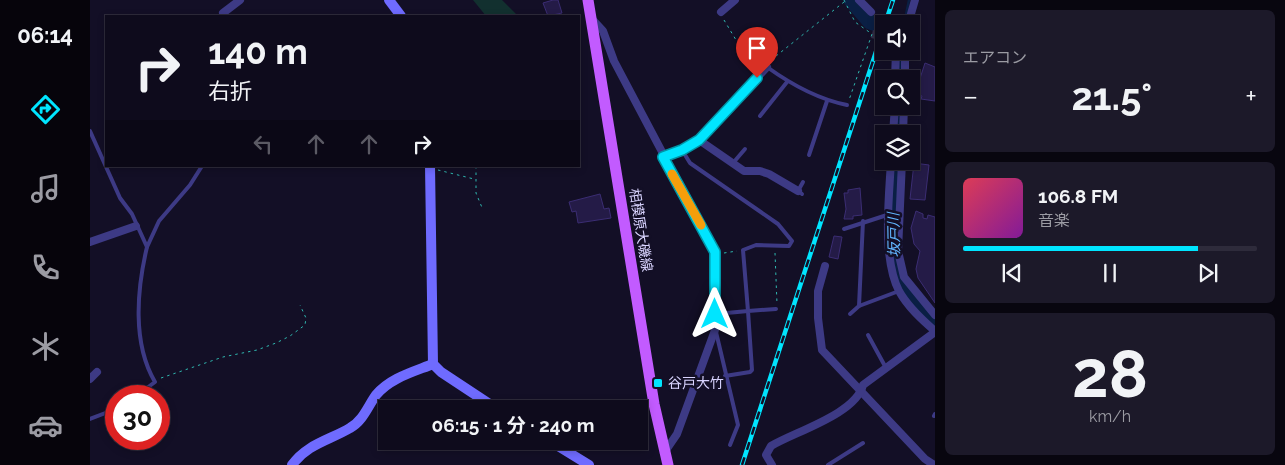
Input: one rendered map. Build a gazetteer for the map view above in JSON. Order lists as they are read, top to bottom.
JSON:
{
  "streets": {
    "main road": ["相模原大磯線"]
  },
  "water": ["坂戸川"],
  "places": {
    "transit": ["谷戸大竹"]
  },
  "page": {
    "tabs": "06:14",
    "tile": [
      "エアコン",
      ["28", "km/h"]
    ],
    "turn": ["140 m", "右折"],
    "heat": ["−", "21.5°", "+"],
    "song": ["106.8 FM", "音楽"],
    "limit": "30",
    "trip": "06:15 · 1 分 · 240 m"
  }
}
